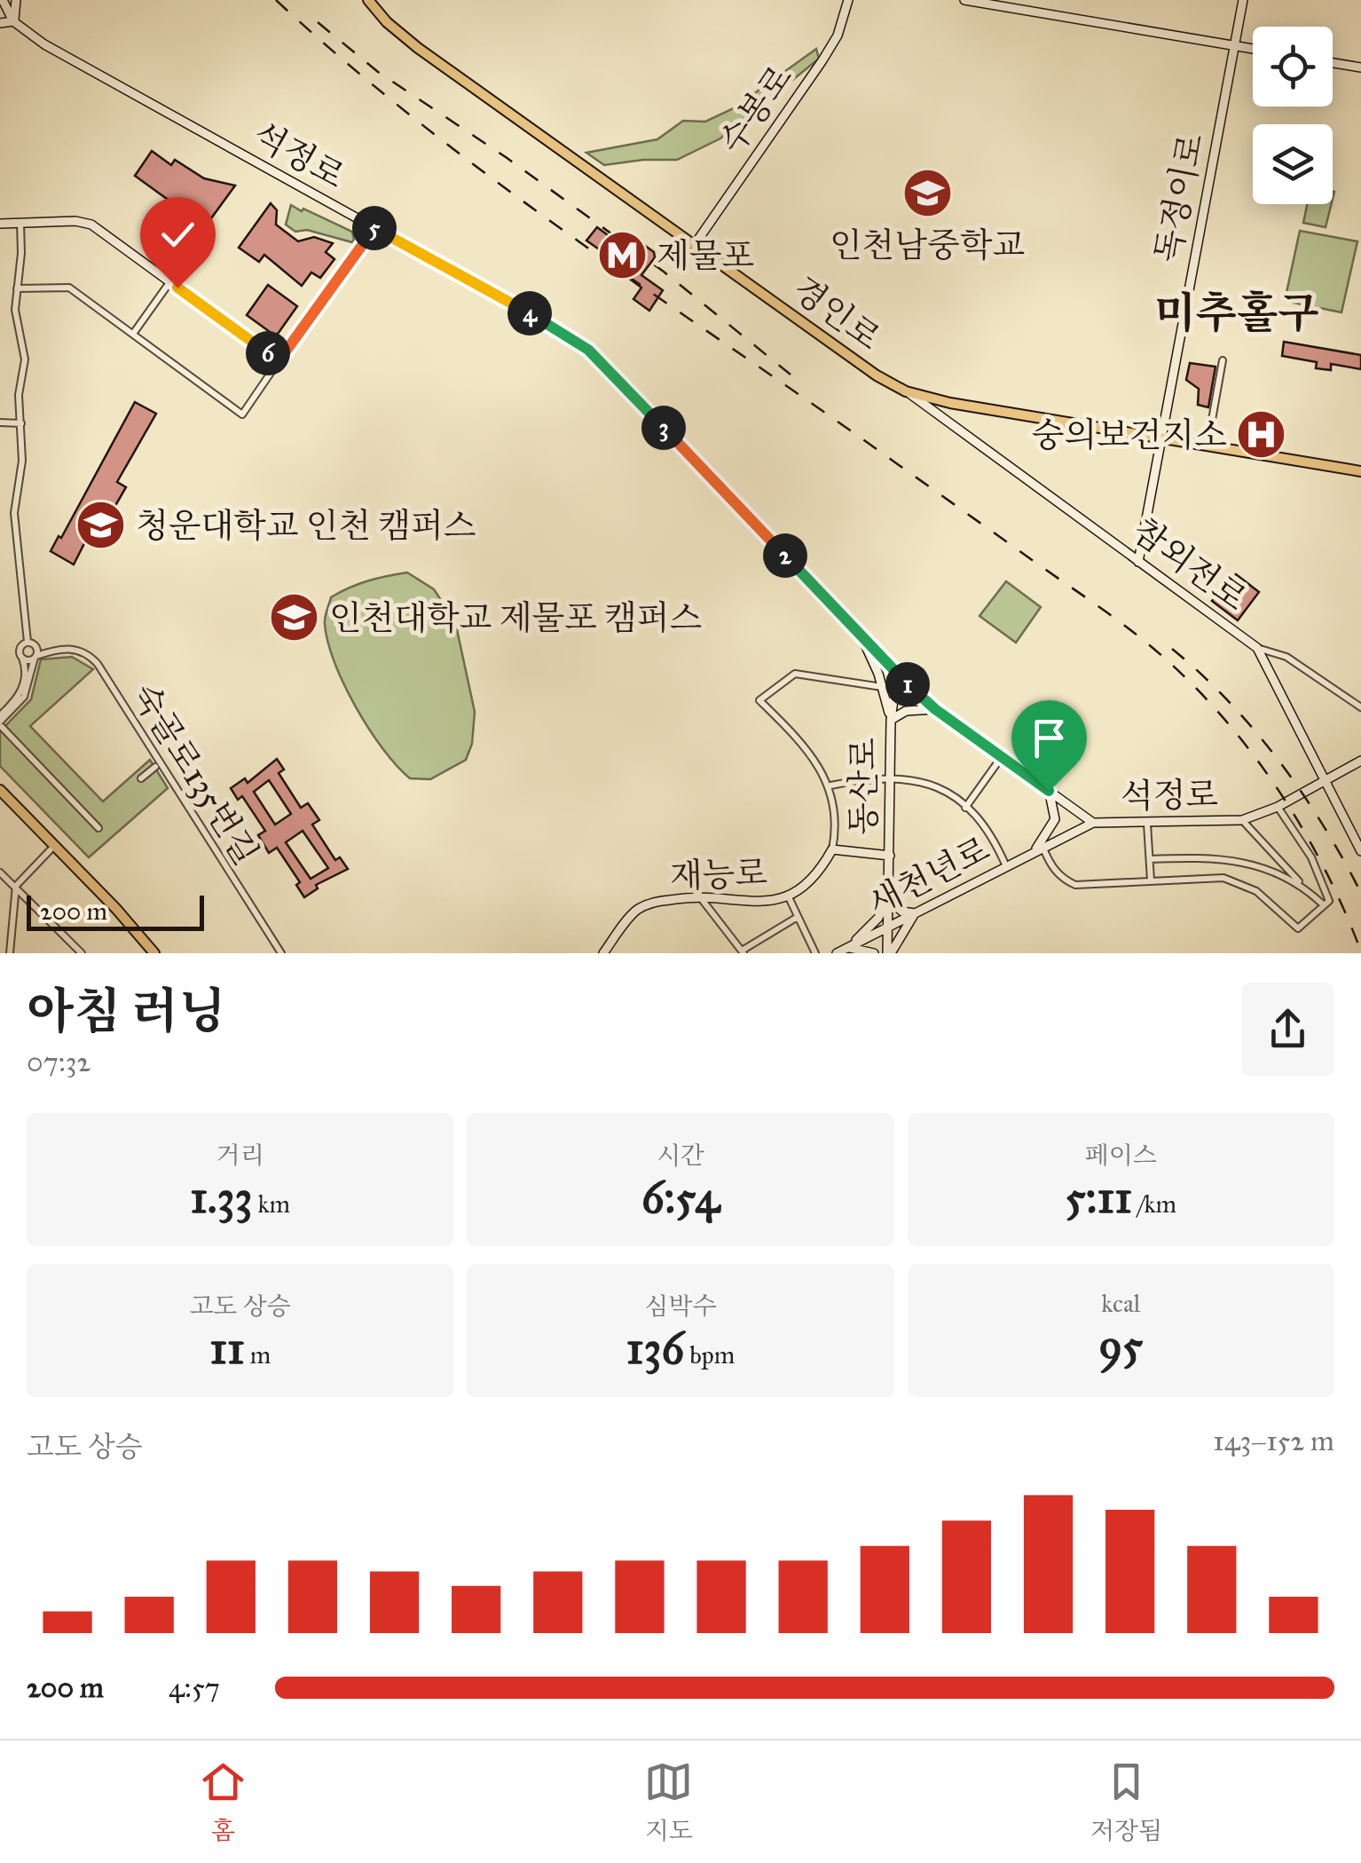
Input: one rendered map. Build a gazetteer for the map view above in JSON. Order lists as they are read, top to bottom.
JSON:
{
  "streets": {
    "main road": [
      "수봉로",
      "석정로",
      "독정이로",
      "경인로",
      "참외전로",
      "동산로",
      "재능로",
      "새천년로"
    ],
    "street": ["숙골로135번길"]
  },
  "crossings": [
    ["수봉로", "경인로"],
    ["석정로", "참외전로"],
    ["석정로", "동산로"],
    ["석정로", "새천년로"],
    ["독정이로", "경인로"],
    ["독정이로", "참외전로"],
    ["경인로", "참외전로"],
    ["동산로", "새천년로"]
  ],
  "districts": ["미추홀구"],
  "places": {
    "school or university": ["인천남중학교", "청운대학교 인천 캠퍼스", "인천대학교 제물포 캠퍼스"],
    "metro station": ["제물포"],
    "hospital": ["숭의보건지소"]
  },
  "scale_bar": "200 m",
  "page": {
    "pins": [
      "5",
      "4",
      "6",
      "3",
      "2",
      "1"
    ],
    "scale": "200 m",
    "heading": ["아침 러닝", "07:32"],
    "stats": [
      ["거리", "1.33 km"],
      ["시간", "6:54"],
      ["페이스", "5:11 /km"],
      ["고도 상승", "11 m"],
      ["심박수", "136 bpm"],
      ["kcal", "95"]
    ],
    "chart": ["고도 상승", "143–152 m"],
    "list": [
      {
        "name": "200 m",
        "note": "4:57"
      }
    ],
    "tabs": ["홈", "지도", "저장됨"]
  }
}
